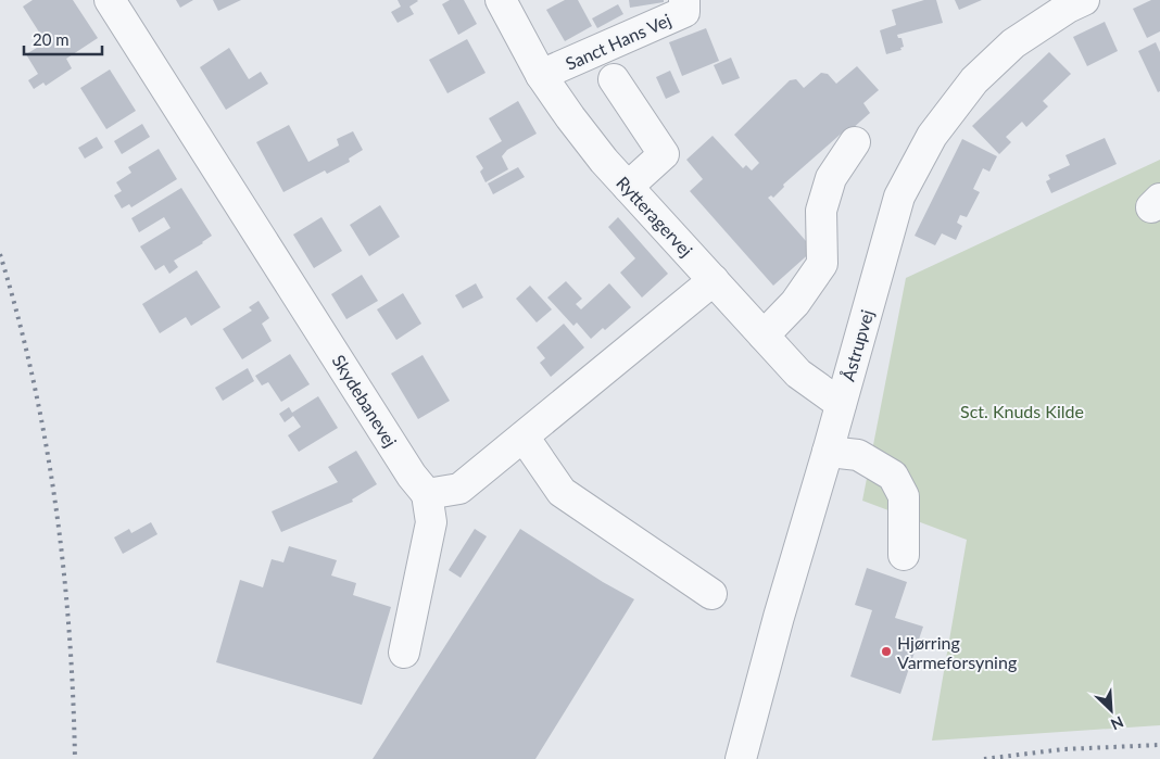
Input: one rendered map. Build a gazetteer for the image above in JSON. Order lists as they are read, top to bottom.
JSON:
{
  "streets": {
    "street": [
      "Sanct Hans Vej",
      "Rytteragervej",
      "Åstrupvej",
      "Skydebanevej"
    ]
  },
  "crossings": [
    ["Sanct Hans Vej", "Rytteragervej"],
    ["Rytteragervej", "Åstrupvej"]
  ],
  "parks": ["Sct. Knuds Kilde"],
  "places": ["Hjørring Varmeforsyning"],
  "scale_bar": "20 m",
  "north": "bottom right"
}
